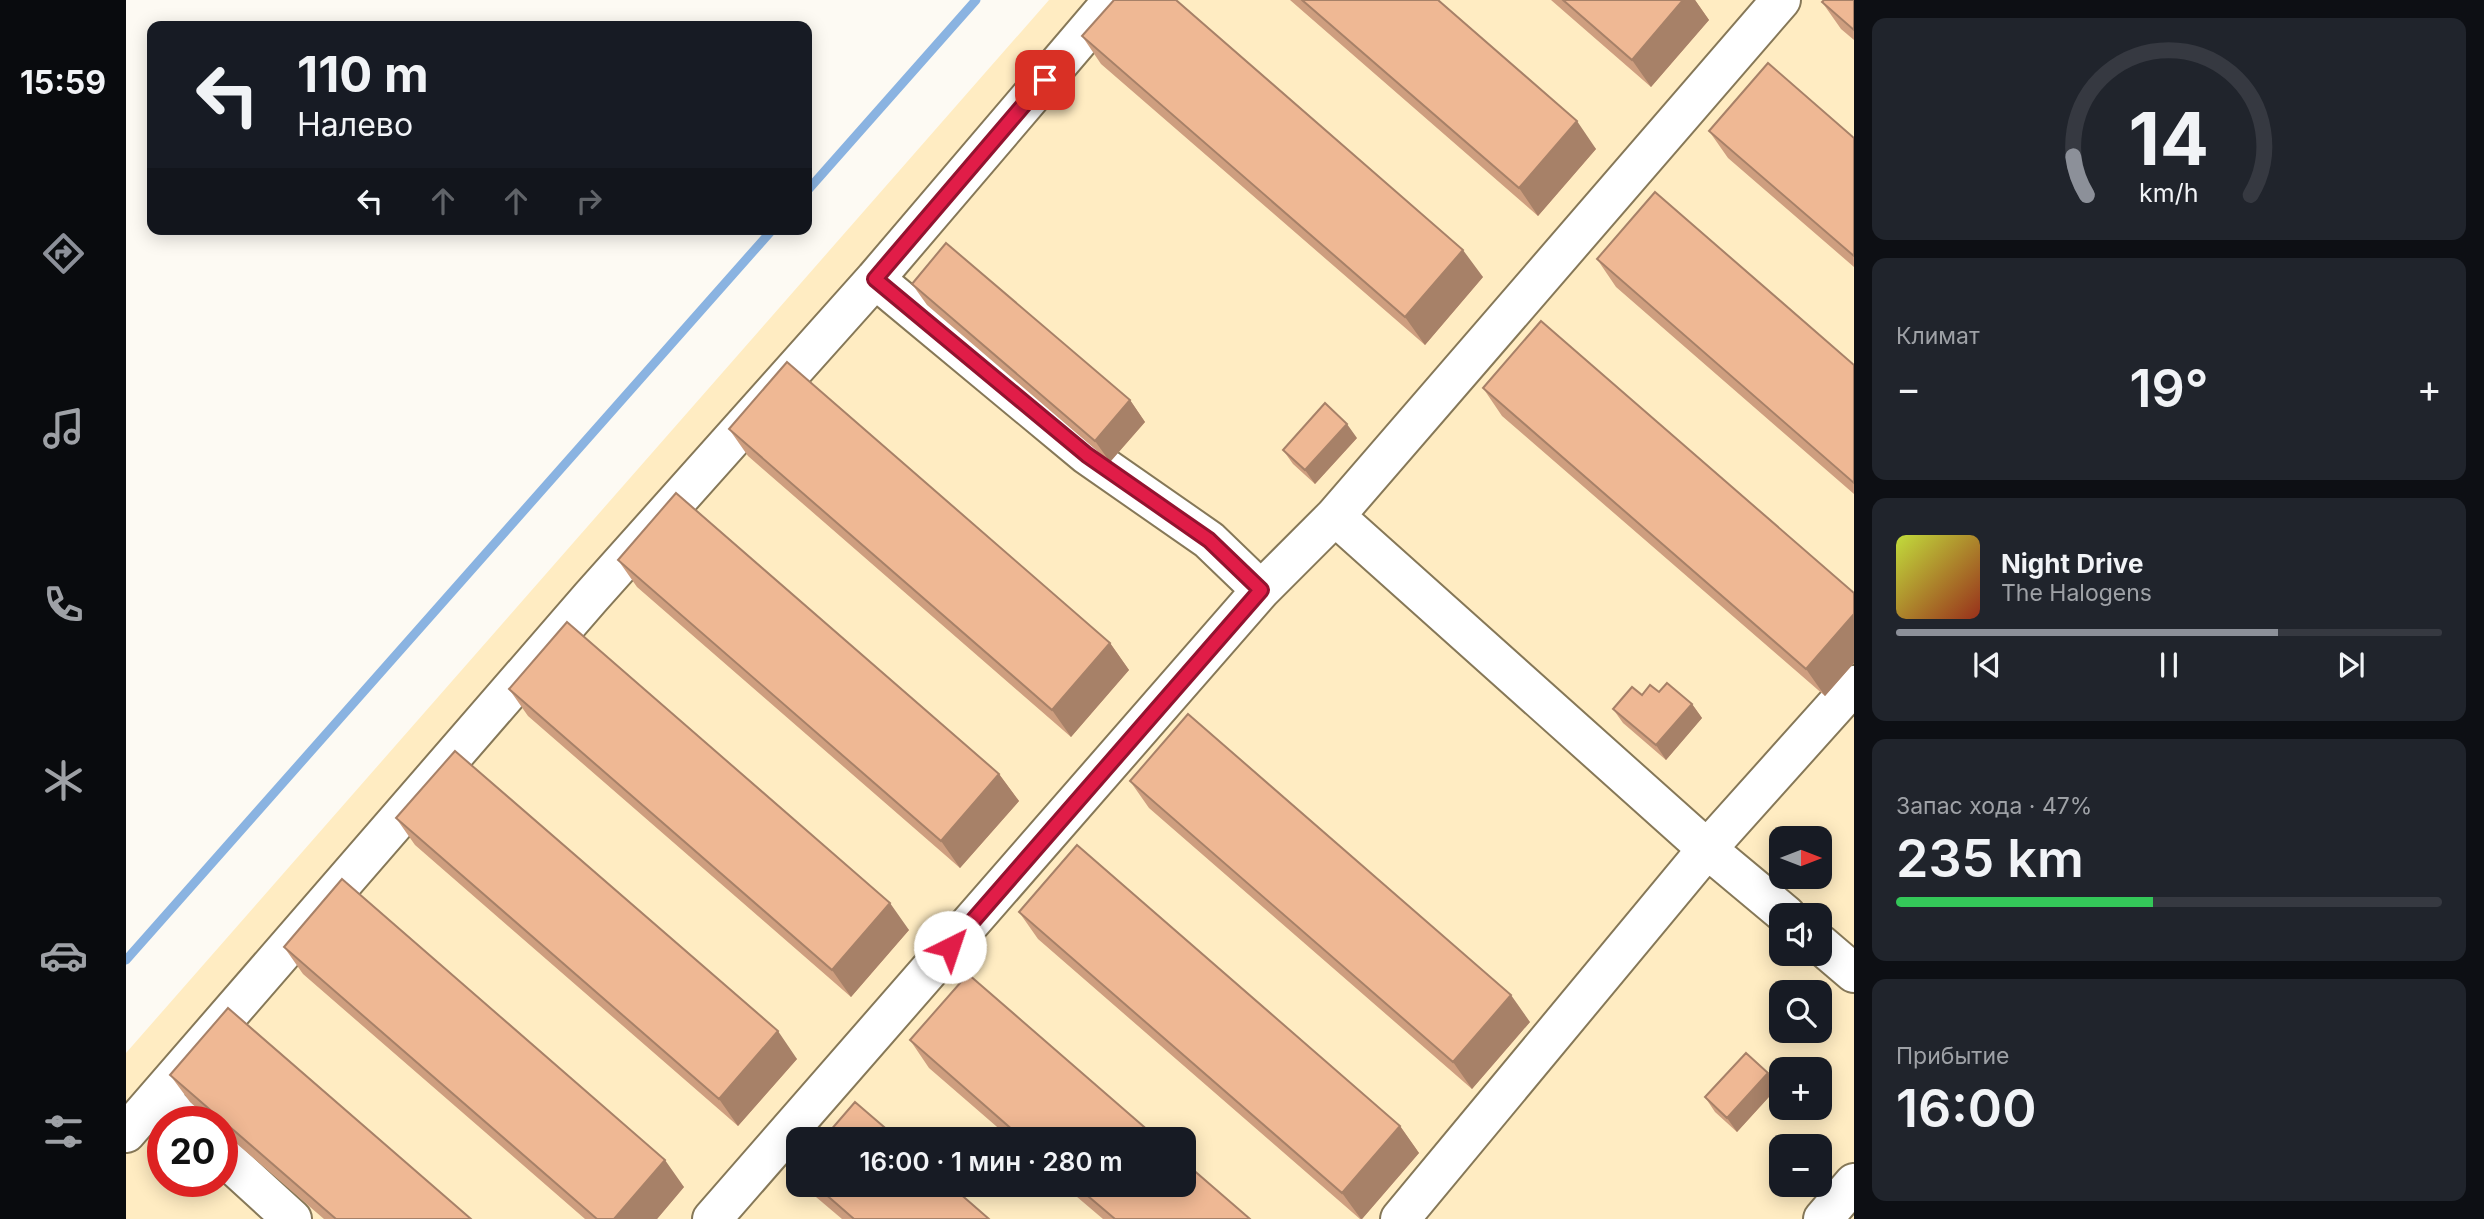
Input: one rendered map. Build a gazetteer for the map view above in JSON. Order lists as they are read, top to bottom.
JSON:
{
  "north": "right",
  "page": {
    "tabs": "15:59",
    "turn": ["110 m", "Налево"],
    "tile": [
      "Климат",
      ["Запас хода · 47%", "235 km"],
      ["Прибытие", "16:00"]
    ],
    "heat": ["−", "19°", "+"],
    "song": ["Night Drive", "The Halogens"],
    "map_buttons": ["+", "−"],
    "limit": "20",
    "trip": "16:00 · 1 мин · 280 m",
    "gauge": ["14", "km/h"]
  }
}
